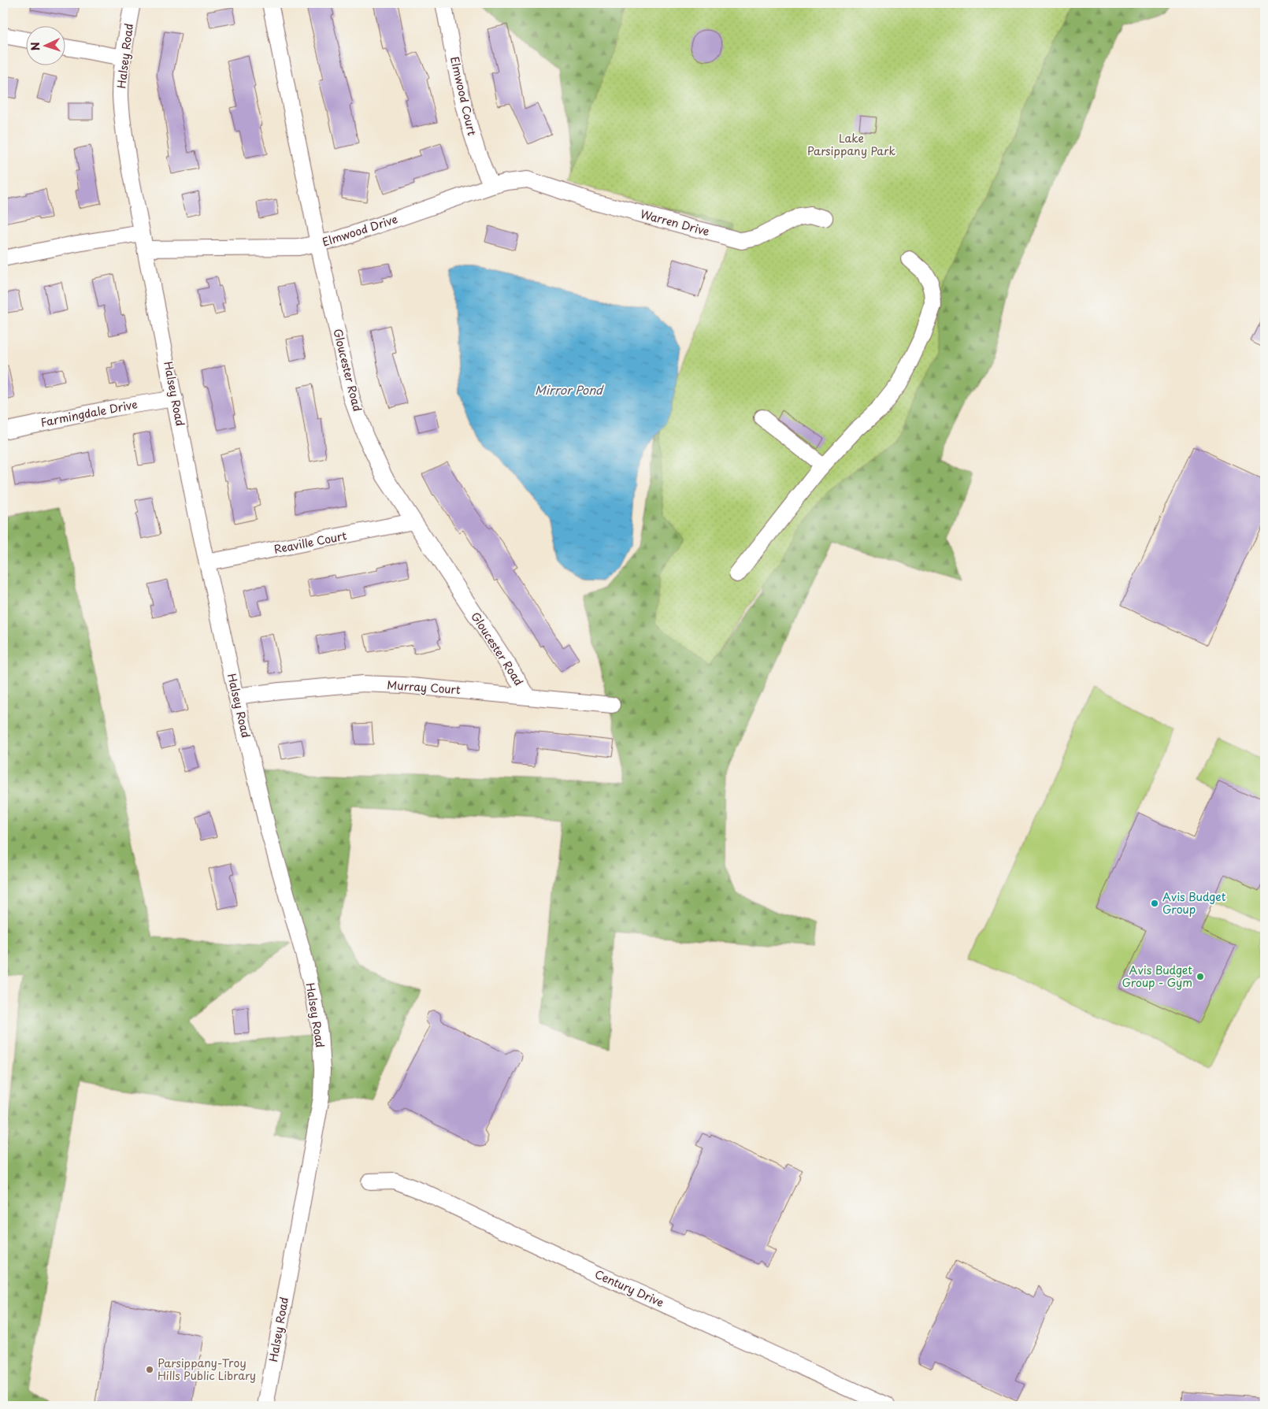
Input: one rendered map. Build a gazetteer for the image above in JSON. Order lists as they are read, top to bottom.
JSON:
{
  "streets": {
    "street": [
      "Halsey Road",
      "Elmwood Court",
      "Warren Drive",
      "Elmwood Drive",
      "Gloucester Road",
      "Farmingdale Drive",
      "Reaville Court",
      "Murray Court",
      "Century Drive"
    ]
  },
  "crossings": [
    ["Halsey Road", "Elmwood Drive"],
    ["Halsey Road", "Farmingdale Drive"],
    ["Halsey Road", "Reaville Court"],
    ["Halsey Road", "Murray Court"],
    ["Elmwood Court", "Elmwood Drive"],
    ["Warren Drive", "Elmwood Drive"],
    ["Elmwood Drive", "Gloucester Road"],
    ["Gloucester Road", "Reaville Court"],
    ["Gloucester Road", "Murray Court"]
  ],
  "water": ["Mirror Pond"],
  "parks": ["Lake Parsippany Park"],
  "places": ["Avis Budget Group", "Avis Budget Group - Gym", "Parsippany-Troy Hills Public Library"],
  "north": "left"
}
